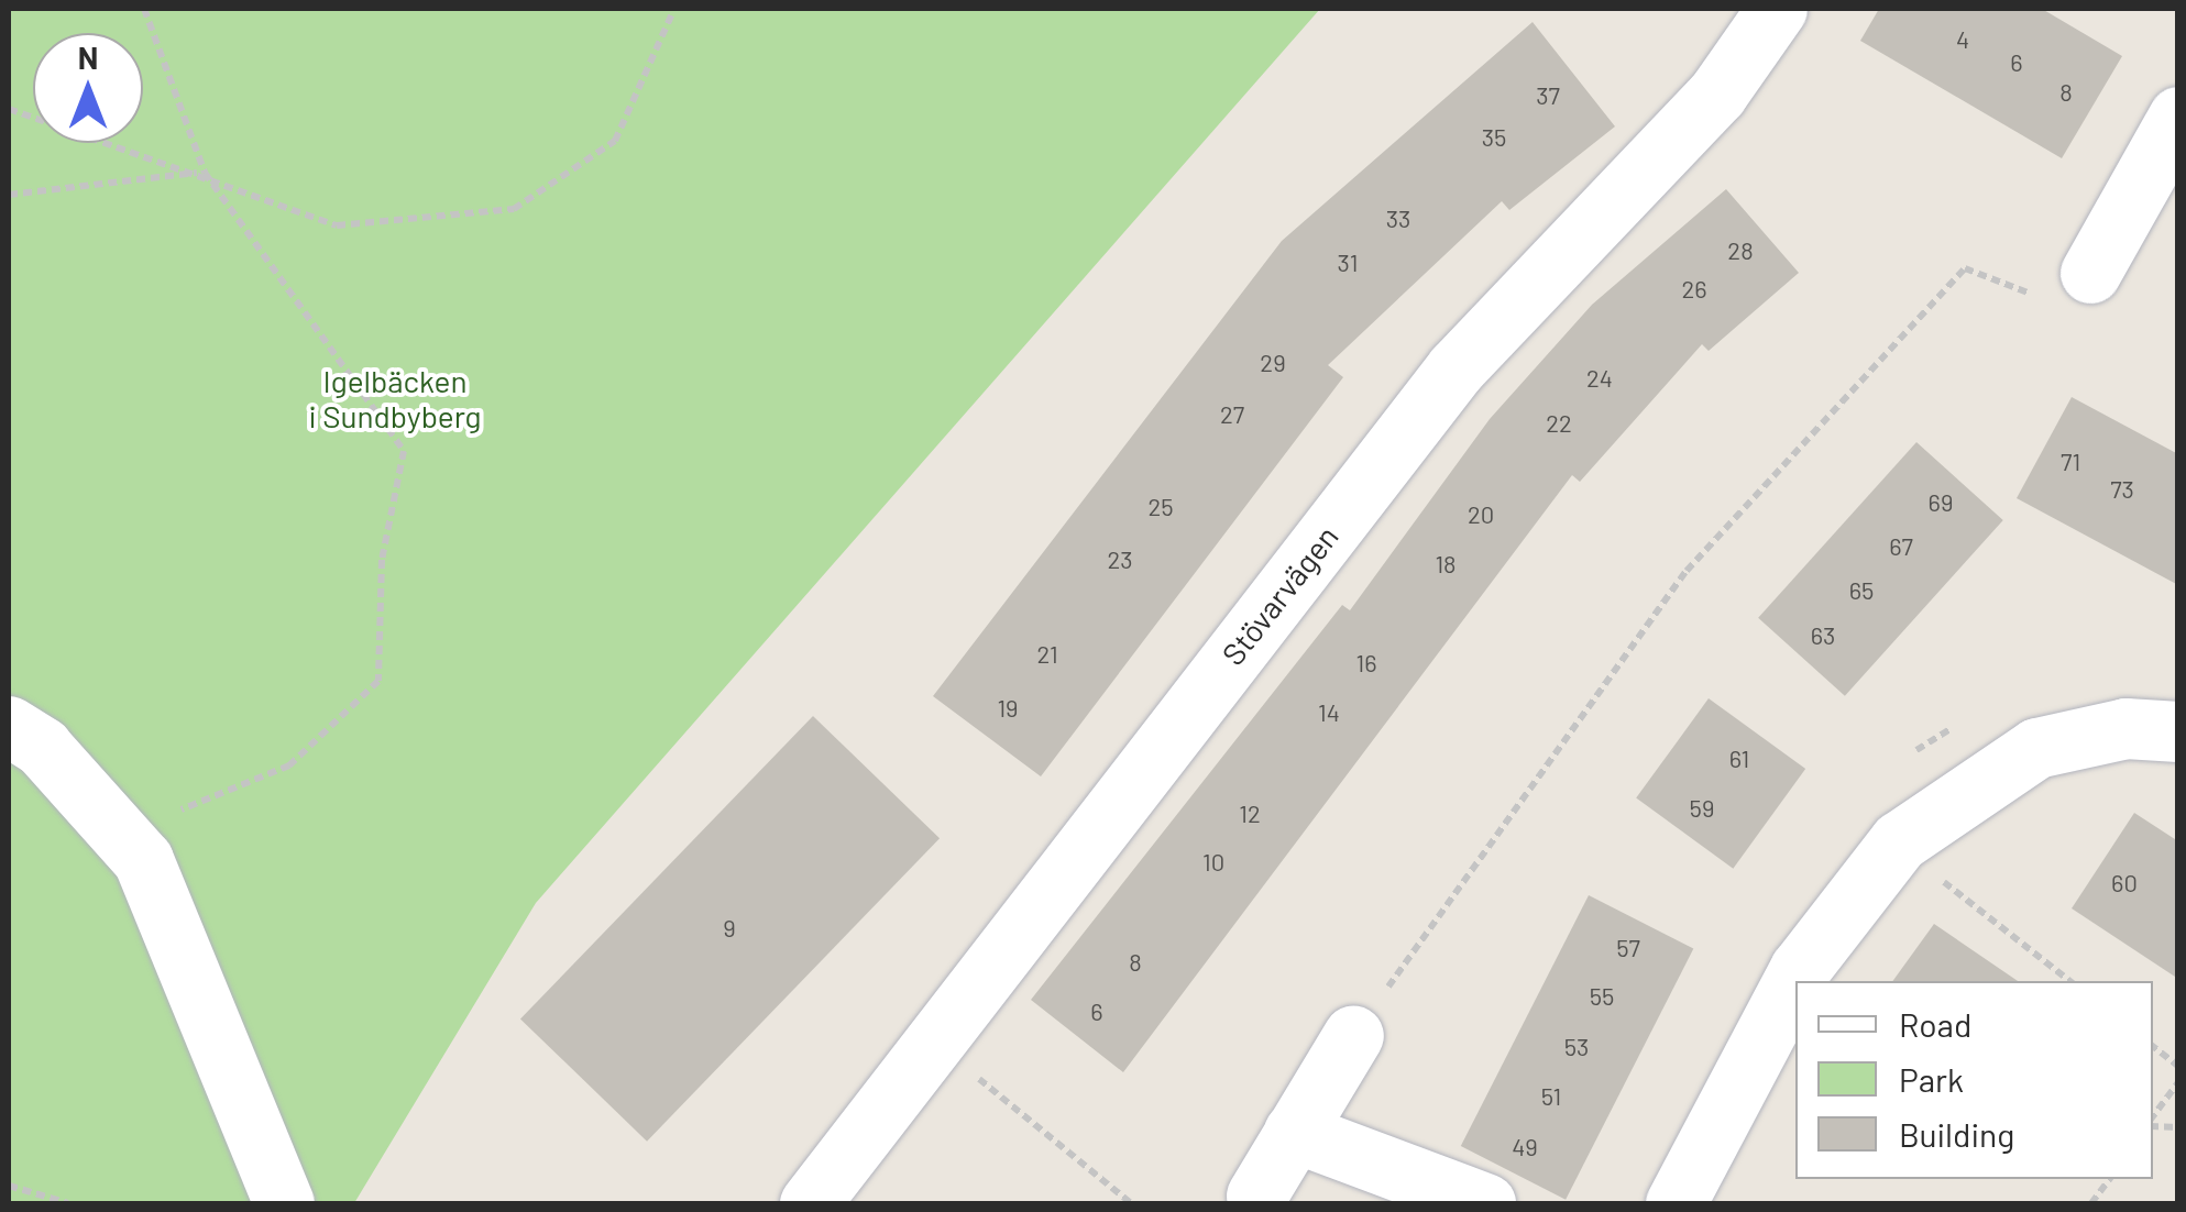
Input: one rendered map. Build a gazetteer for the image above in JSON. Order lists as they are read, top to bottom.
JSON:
{
  "streets": {
    "street": ["Stövarvägen"]
  },
  "parks": ["Igelbäcken i Sundbyberg"],
  "house_numbers": [
    "4",
    "6",
    "8",
    "37",
    "35",
    "33",
    "28",
    "31",
    "26",
    "29",
    "24",
    "27",
    "22",
    "71",
    "73",
    "69",
    "25",
    "20",
    "67",
    "23",
    "18",
    "65",
    "63",
    "21",
    "16",
    "19",
    "14",
    "61",
    "59",
    "12",
    "10",
    "60",
    "9",
    "57",
    "8",
    "55",
    "6",
    "53",
    "51",
    "49"
  ],
  "legend": ["Road", "Park", "Building"],
  "north": "top"
}
